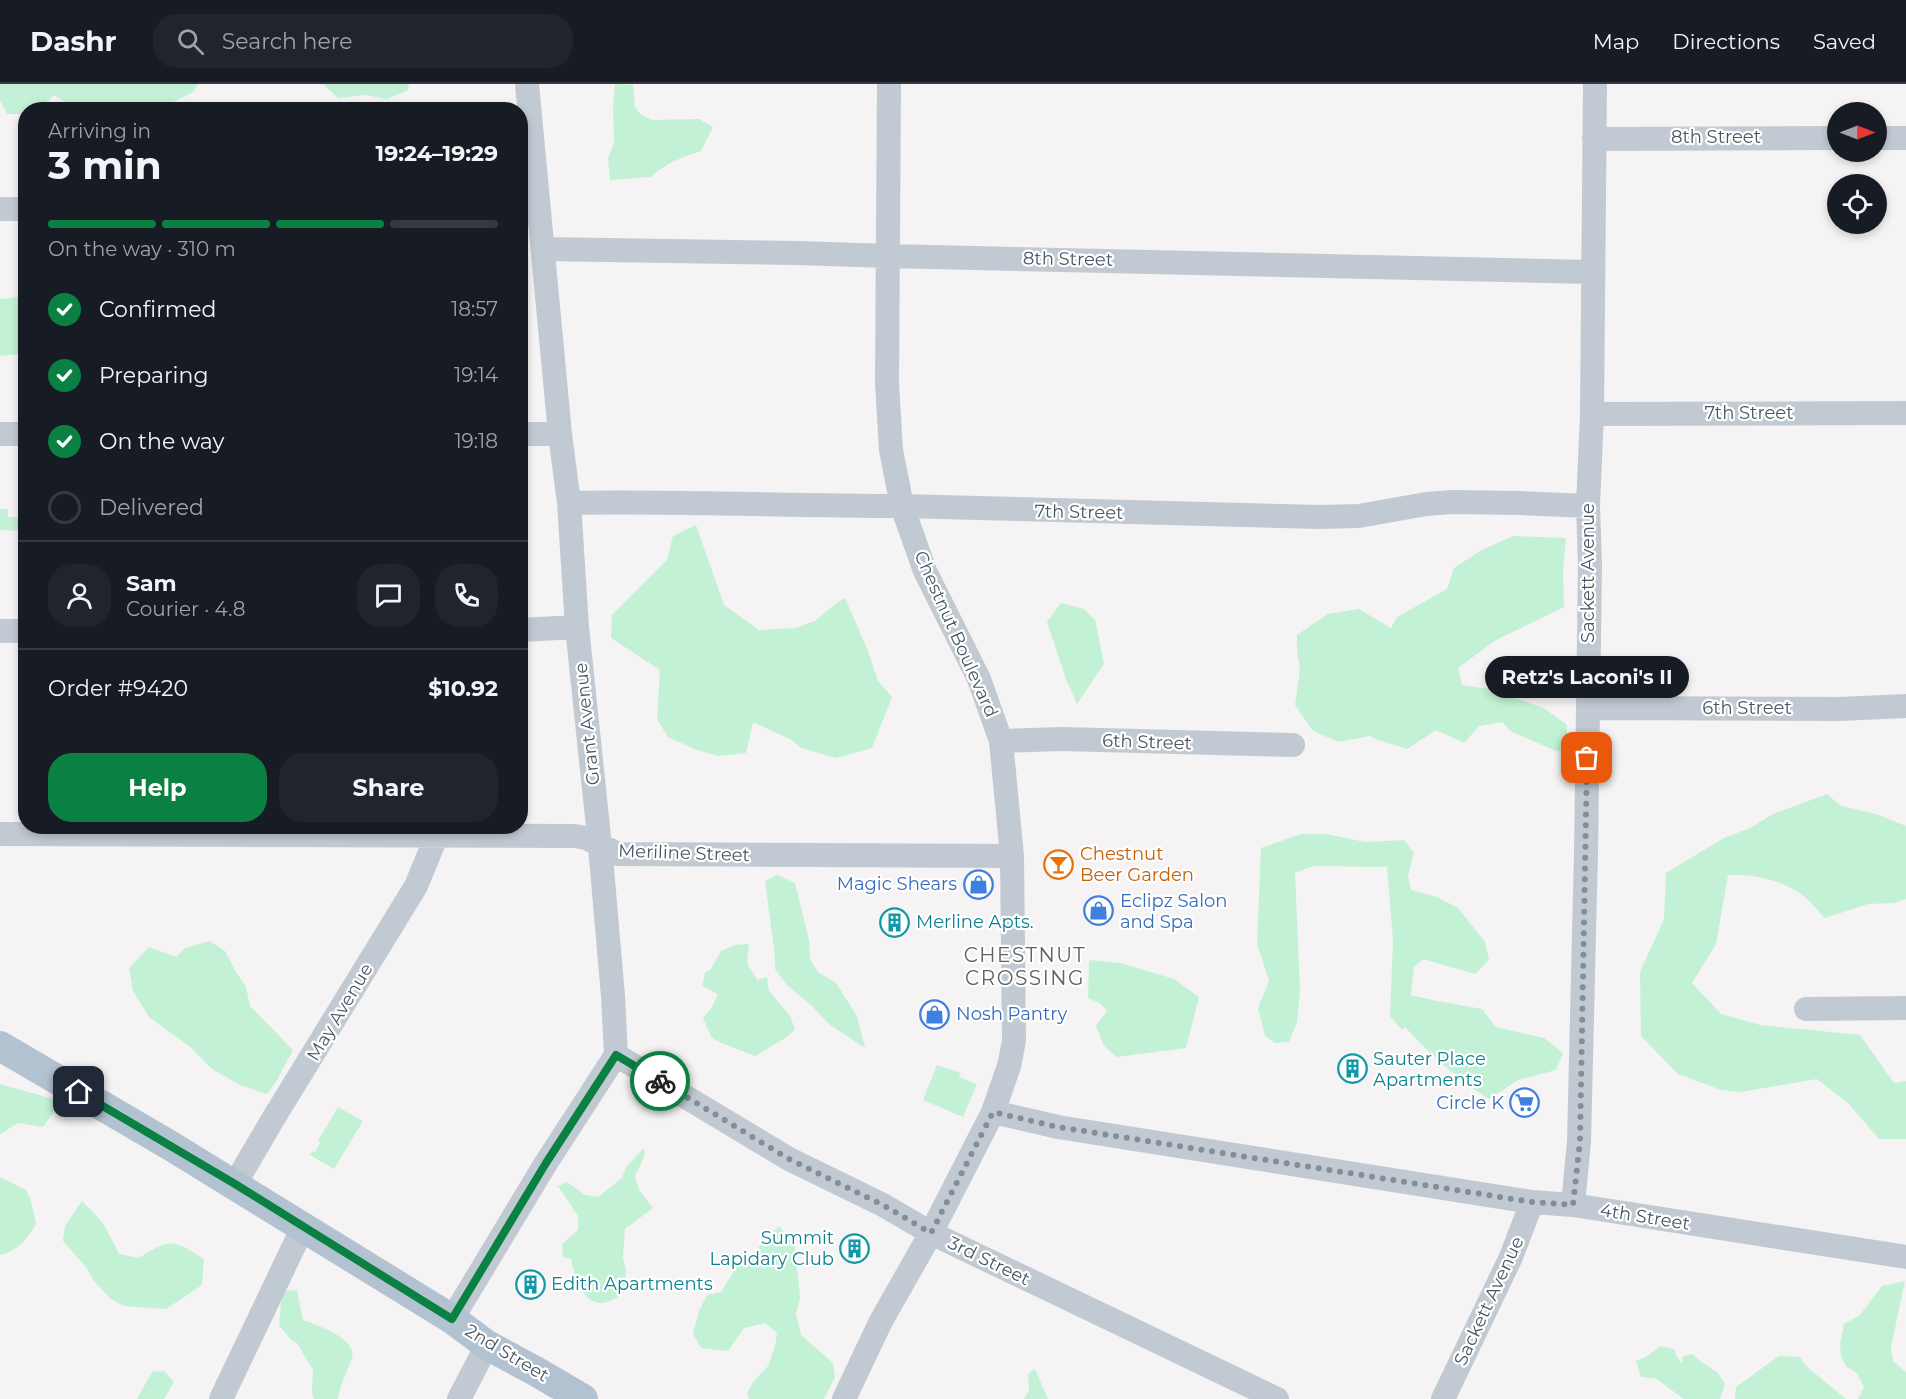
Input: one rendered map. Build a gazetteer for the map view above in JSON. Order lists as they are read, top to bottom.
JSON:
{
  "streets": {
    "main road": ["2nd Street"],
    "street": [
      "8th Street",
      "7th Street",
      "Sackett Avenue",
      "Chestnut Boulevard",
      "6th Street",
      "Grant Avenue",
      "Meriline Street",
      "May Avenue",
      "4th Street",
      "3rd Street"
    ]
  },
  "crossings": [
    ["8th Street", "Sackett Avenue"],
    ["8th Street", "Chestnut Boulevard"],
    ["8th Street", "Grant Avenue"],
    ["7th Street", "Sackett Avenue"],
    ["7th Street", "Chestnut Boulevard"],
    ["7th Street", "Grant Avenue"],
    ["Sackett Avenue", "6th Street"],
    ["Sackett Avenue", "4th Street"],
    ["Chestnut Boulevard", "6th Street"],
    ["Chestnut Boulevard", "Meriline Street"],
    ["Chestnut Boulevard", "4th Street"],
    ["Chestnut Boulevard", "3rd Street"],
    ["Grant Avenue", "Meriline Street"],
    ["Grant Avenue", "3rd Street"],
    ["Meriline Street", "May Avenue"],
    ["May Avenue", "2nd Street"]
  ],
  "districts": ["CHESTNUT CROSSING"],
  "places": {
    "other": ["Retz's Laconi's II"],
    "bar": ["Chestnut Beer Garden"],
    "shop": ["Magic Shears", "Eclipz Salon and Spa", "Nosh Pantry"],
    "building": [
      "Merline Apts.",
      "Sauter Place Apartments",
      "Summit Lapidary Club",
      "Edith Apartments"
    ],
    "supermarket": ["Circle K"]
  },
  "north": "right",
  "page": {
    "header": "Dashr",
    "search": "Search here",
    "nav": ["Map", "Directions", "Saved"],
    "heading": ["3 min", "Arriving in", "19:24–19:29"],
    "panel": [
      "Sam",
      "Courier · 4.8",
      "Order #9420",
      "$10.92"
    ],
    "bar": "On the way · 310 m",
    "list": [
      ["Confirmed", "18:57"],
      ["Preparing", "19:14"],
      ["On the way", "19:18"],
      "Delivered"
    ],
    "bubble": "Retz's Laconi's II",
    "buttons": ["Help", "Share"]
  }
}
